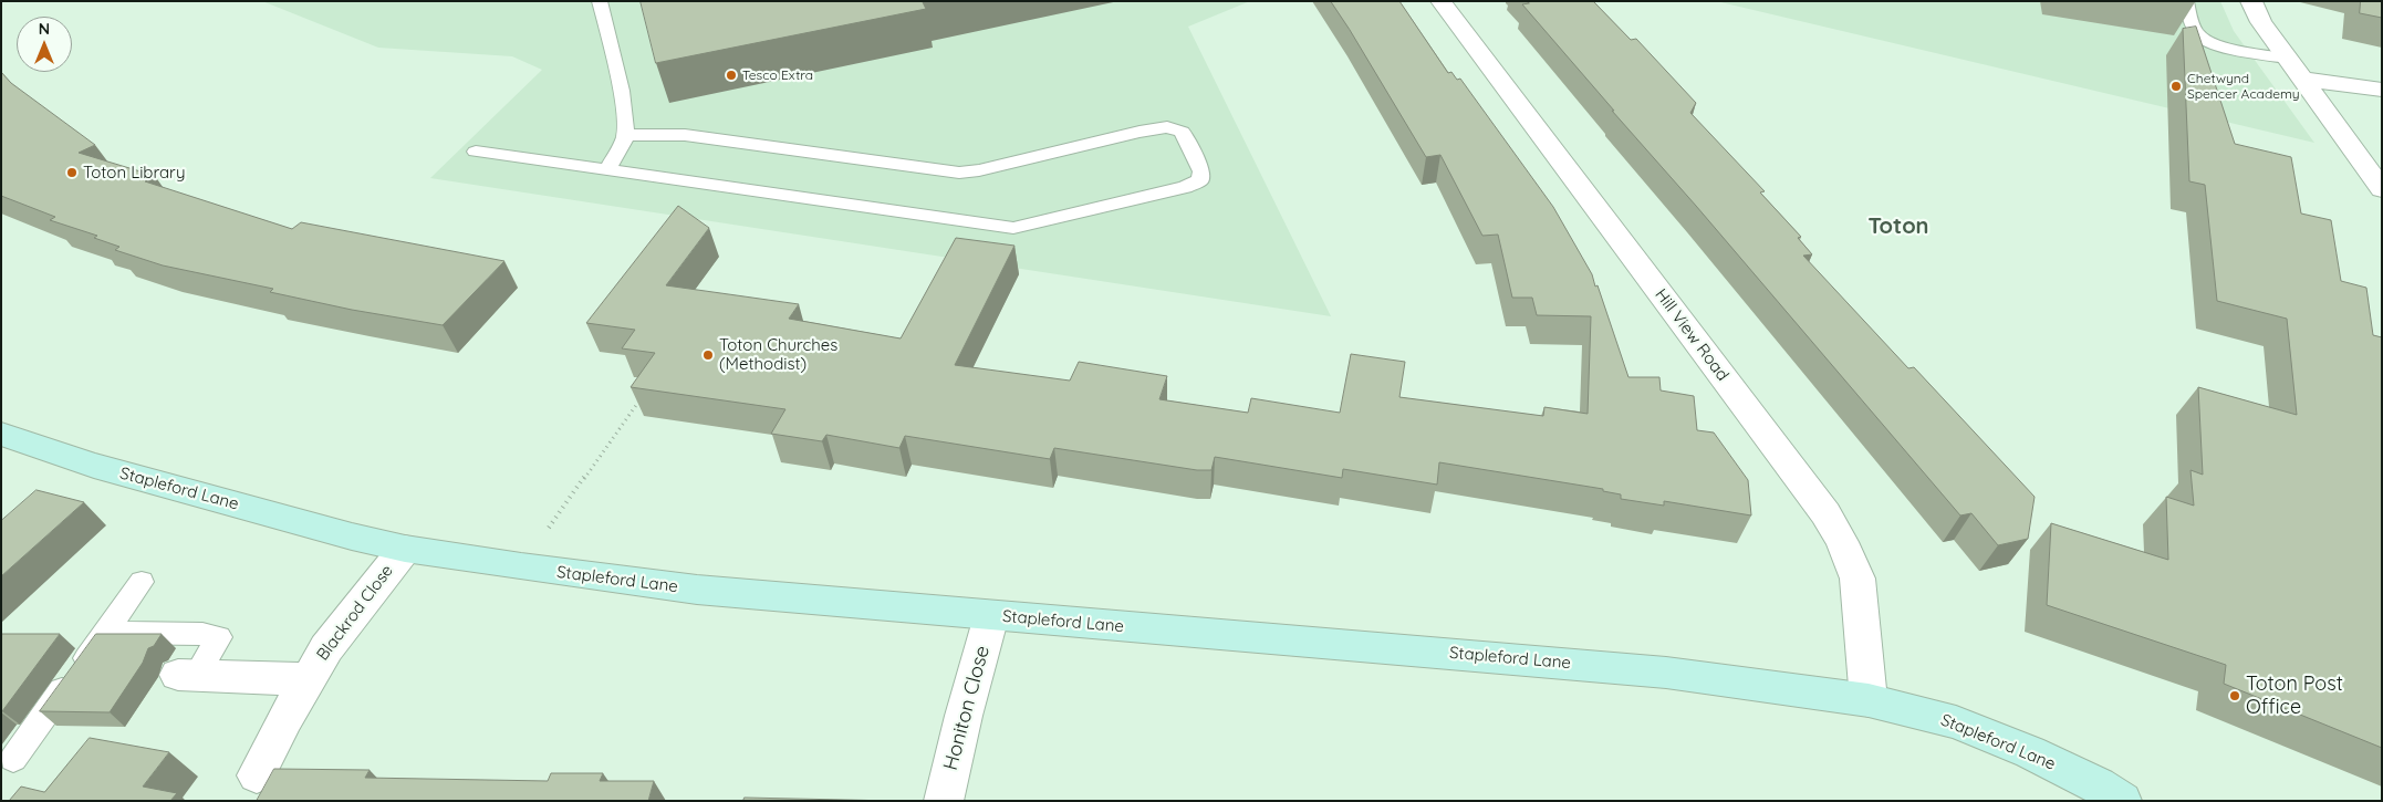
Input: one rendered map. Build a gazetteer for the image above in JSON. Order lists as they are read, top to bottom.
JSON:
{
  "streets": {
    "main road": ["Stapleford Lane"],
    "street": ["Hill View Road", "Blackrod Close", "Honiton Close"]
  },
  "crossings": [
    ["Hill View Road", "Stapleford Lane"],
    ["Stapleford Lane", "Blackrod Close"],
    ["Stapleford Lane", "Honiton Close"]
  ],
  "districts": ["Toton"],
  "places": [
    "Tesco Extra",
    "Chetwynd Spencer Academy",
    "Toton Library",
    "Toton Churches (Methodist)",
    "Toton Post Office"
  ],
  "north": "top"
}
